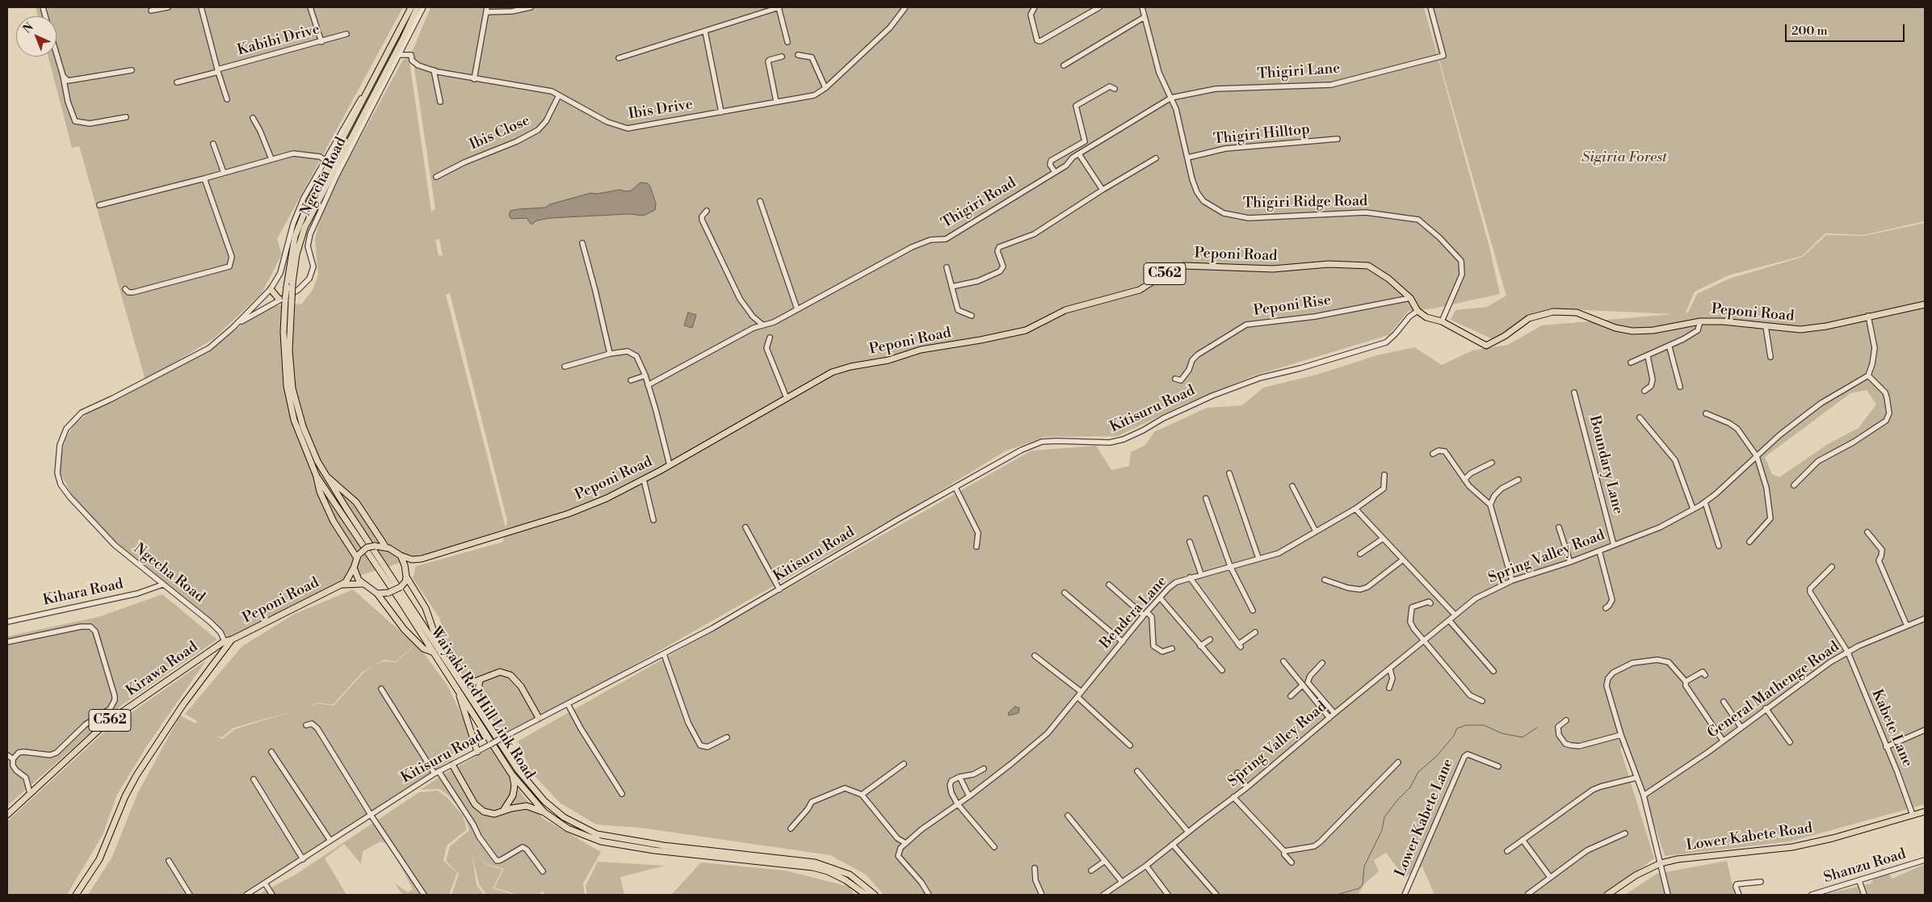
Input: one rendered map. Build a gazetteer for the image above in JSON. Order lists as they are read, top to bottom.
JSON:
{
  "streets": {
    "main road": [
      "Peponi Road",
      "C562",
      "Kirawa Road",
      "Waiyaki Red Hill Link Road",
      "Lower Kabete Road"
    ],
    "street": [
      "Kabibi Drive",
      "Thigiri Lane",
      "Ibis Drive",
      "Ibis Close",
      "Thigiri Hilltop",
      "Ngecha Road",
      "Thigiri Ridge Road",
      "Thigiri Road",
      "Peponi Rise",
      "Kitisuru Road",
      "Boundary Lane",
      "Spring Valley Road",
      "Kihara Road",
      "Bendera Lane",
      "General Mathenge Road",
      "Kabete Lane",
      "Lower Kabete Lane",
      "Shanzu Road"
    ]
  },
  "crossings": [
    ["Thigiri Lane", "Thigiri Ridge Road"],
    ["Thigiri Lane", "Thigiri Road"],
    ["Ibis Drive", "Ibis Close"],
    ["Ibis Drive", "Ngecha Road"],
    ["Thigiri Hilltop", "Thigiri Ridge Road"],
    ["Ngecha Road", "Kihara Road"],
    ["Ngecha Road", "Kirawa Road"],
    ["Thigiri Ridge Road", "Thigiri Road"],
    ["Thigiri Ridge Road", "Peponi Road"],
    ["Peponi Road", "Peponi Rise"],
    ["Peponi Road", "Kitisuru Road"],
    ["Boundary Lane", "Spring Valley Road"],
    ["General Mathenge Road", "Kabete Lane"],
    ["Kabete Lane", "Lower Kabete Road"]
  ],
  "parks": ["Sigiria Forest"],
  "scale_bar": "200 m",
  "north": "top left"
}
